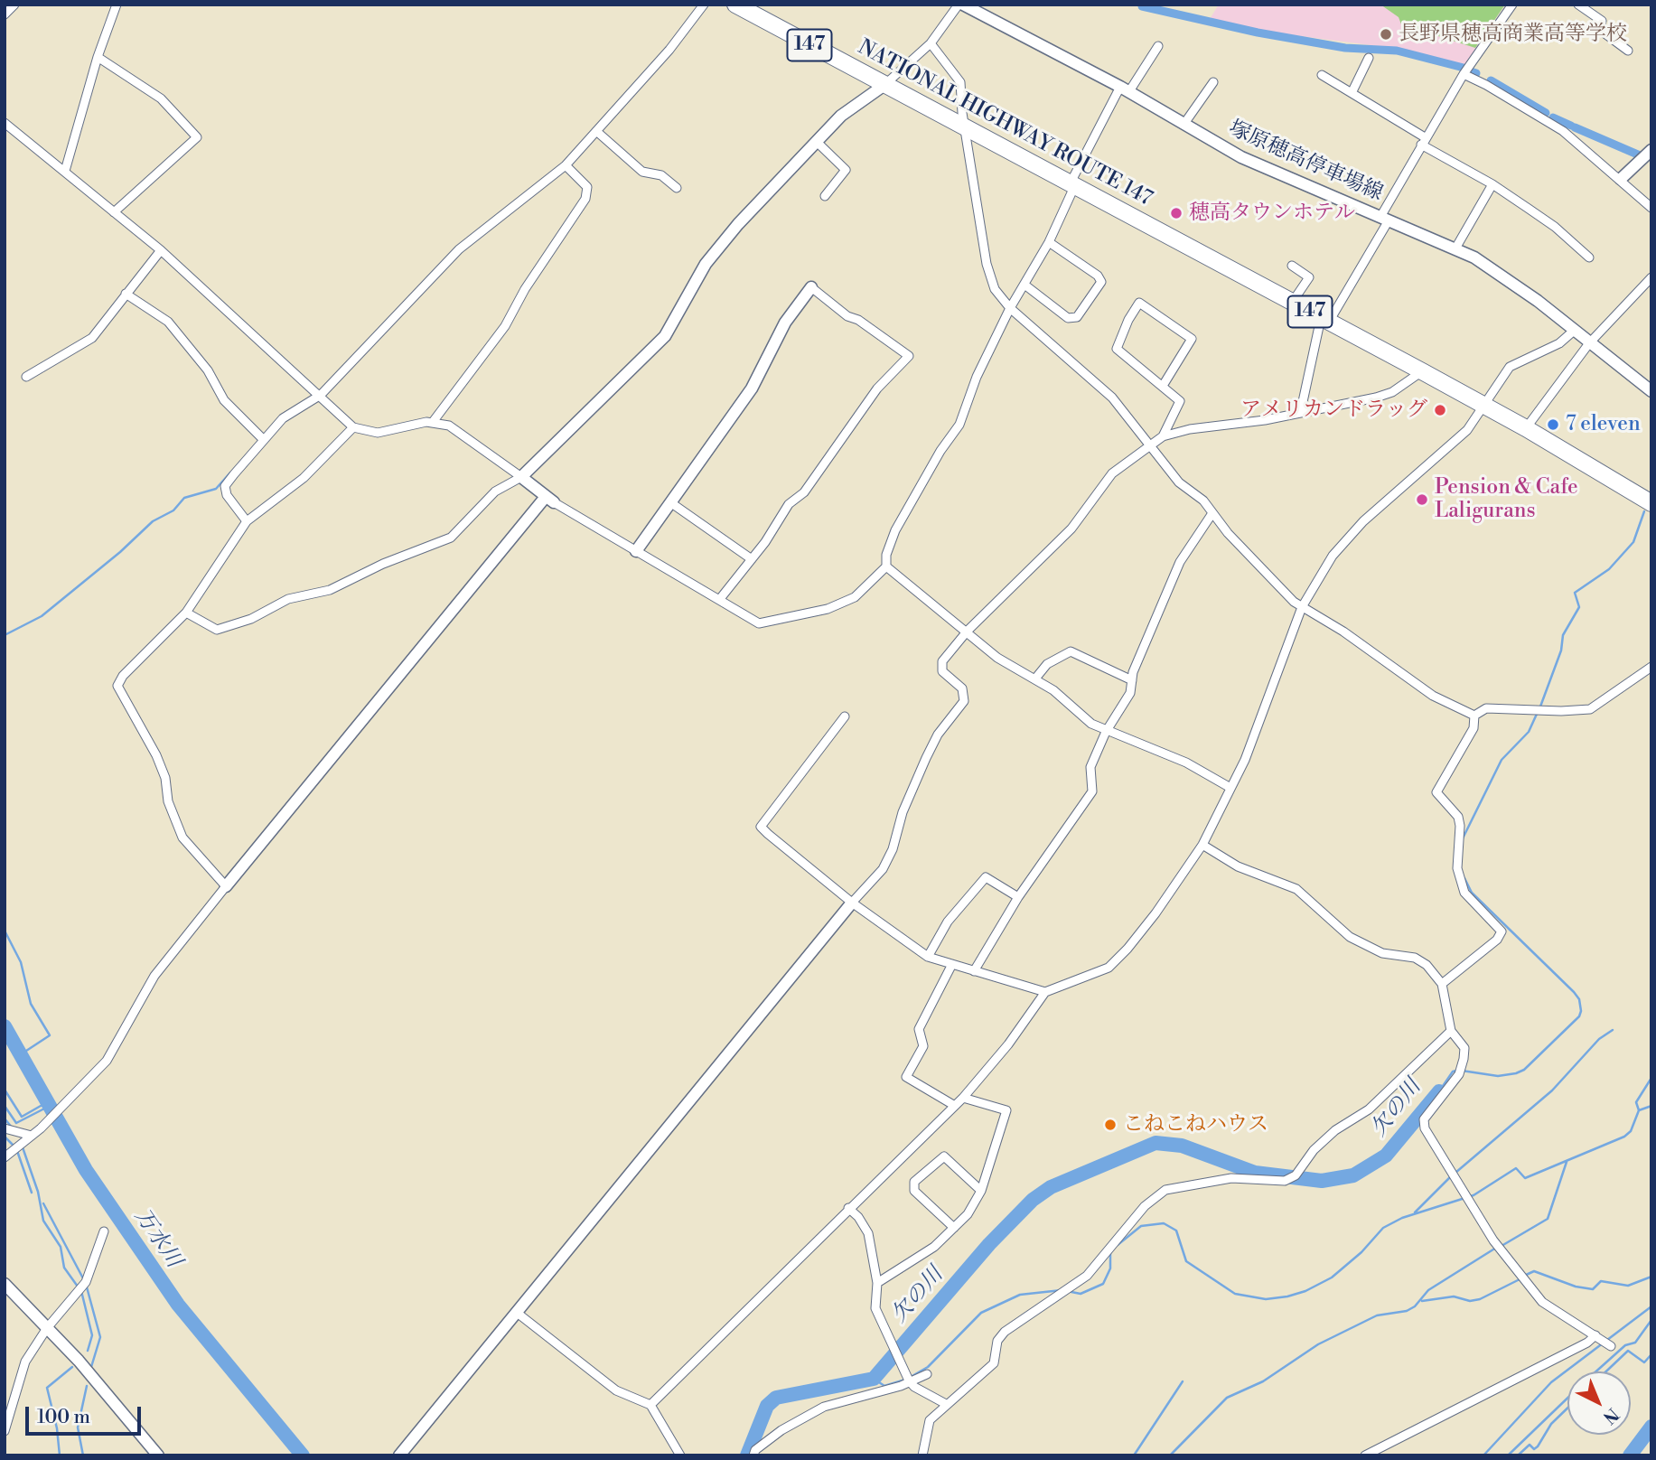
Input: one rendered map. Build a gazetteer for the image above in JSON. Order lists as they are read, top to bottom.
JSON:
{
  "streets": {
    "highway": ["147", "NATIONAL HIGHWAY ROUTE 147"],
    "street": ["塚原穂高停車場線"]
  },
  "water": ["欠の川", "万水川"],
  "places": [
    "長野県穂高商業高等学校",
    "穂高タウンホテル",
    "アメリカンドラッグ",
    "7 eleven",
    "Pension & Cafe Laligurans",
    "こねこねハウス"
  ],
  "scale_bar": "100 m",
  "north": "bottom right"
}
